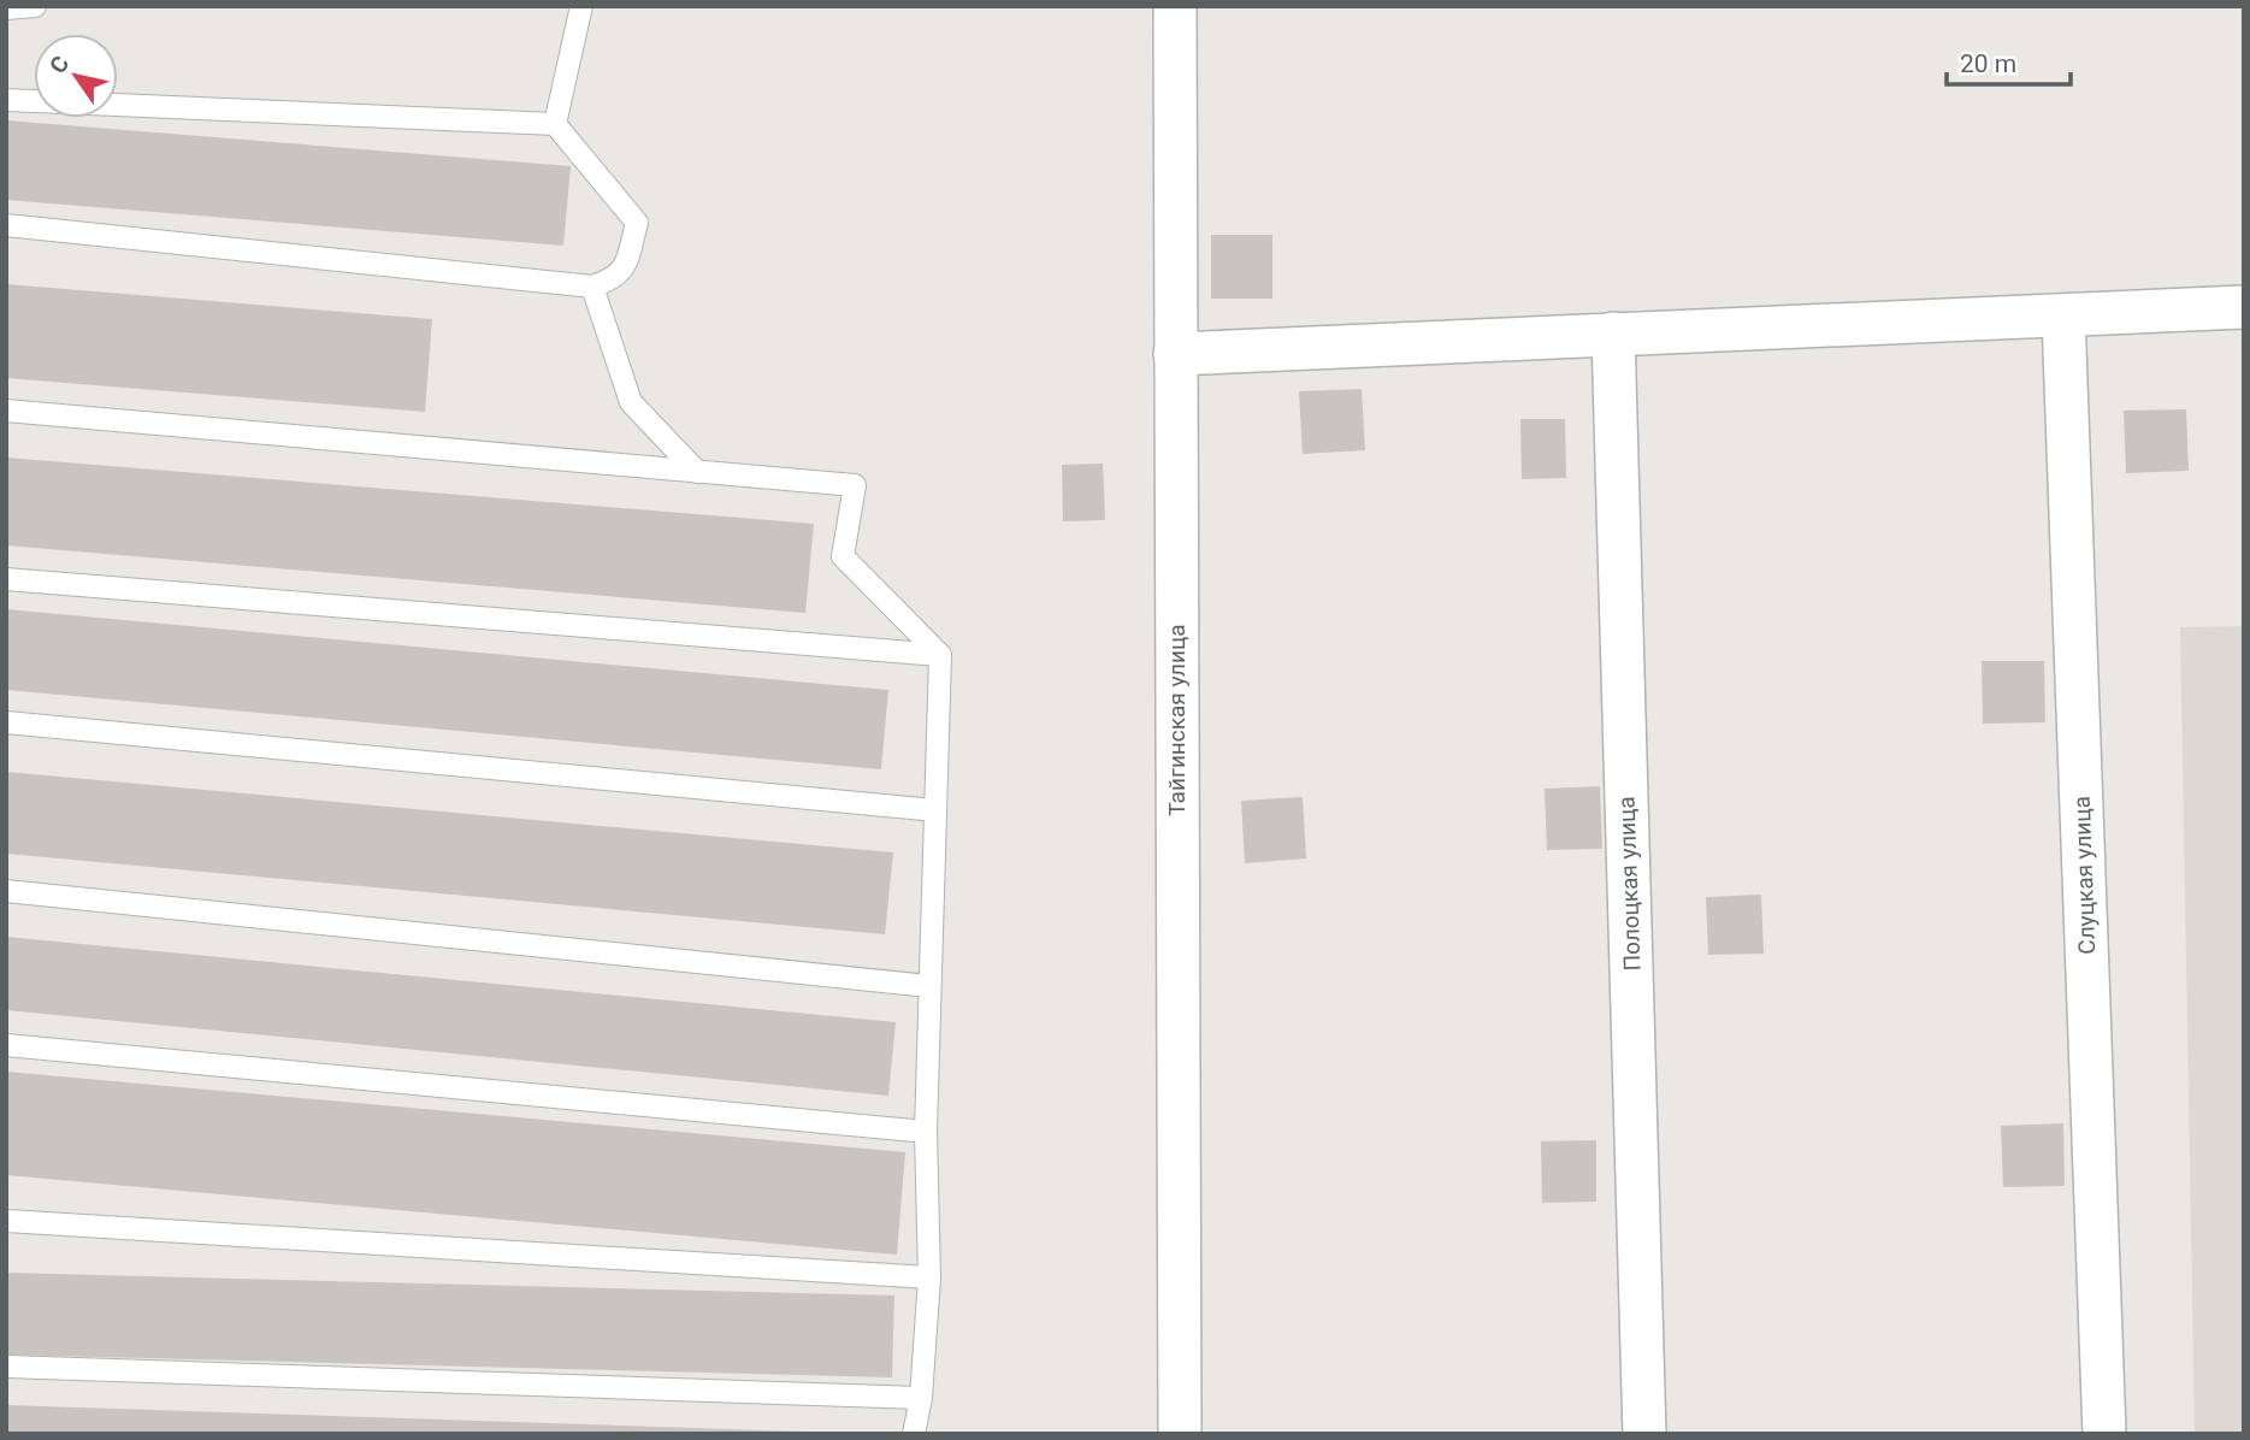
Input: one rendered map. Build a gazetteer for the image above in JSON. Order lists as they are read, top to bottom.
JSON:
{
  "streets": {
    "street": ["Тайгинская улица", "Слуцкая улица", "Полоцкая улица"]
  },
  "scale_bar": "20 m",
  "north": "top left"
}
